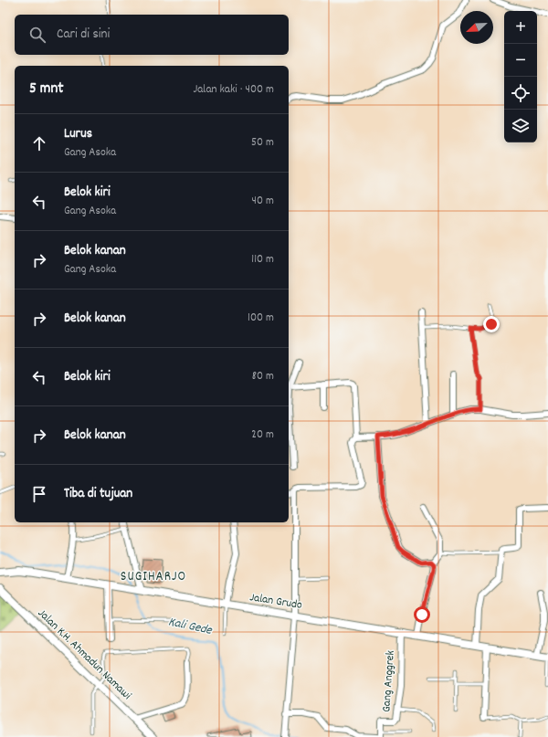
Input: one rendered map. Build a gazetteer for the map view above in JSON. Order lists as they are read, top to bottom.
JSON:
{
  "streets": {
    "street": ["Jalan Grudo", "Jalan K.H. Ahmadun Namawi", "Gang Anggrek"]
  },
  "crossings": [
    ["Jalan Grudo", "Gang Anggrek"]
  ],
  "districts": ["SUGIHARJO"],
  "water": ["Kali Gede"],
  "north": "bottom left",
  "page": {
    "map_buttons": ["+", "−"],
    "search": "Cari di sini",
    "heading": ["5 mnt", "Jalan kaki · 400 m"],
    "list": [
      ["Lurus", "Gang Asoka", "50 m"],
      ["Belok kiri", "Gang Asoka", "40 m"],
      ["Belok kanan", "Gang Asoka", "110 m"],
      ["Belok kanan", "100 m"],
      ["Belok kiri", "80 m"],
      ["Belok kanan", "20 m"],
      "Tiba di tujuan"
    ]
  }
}
